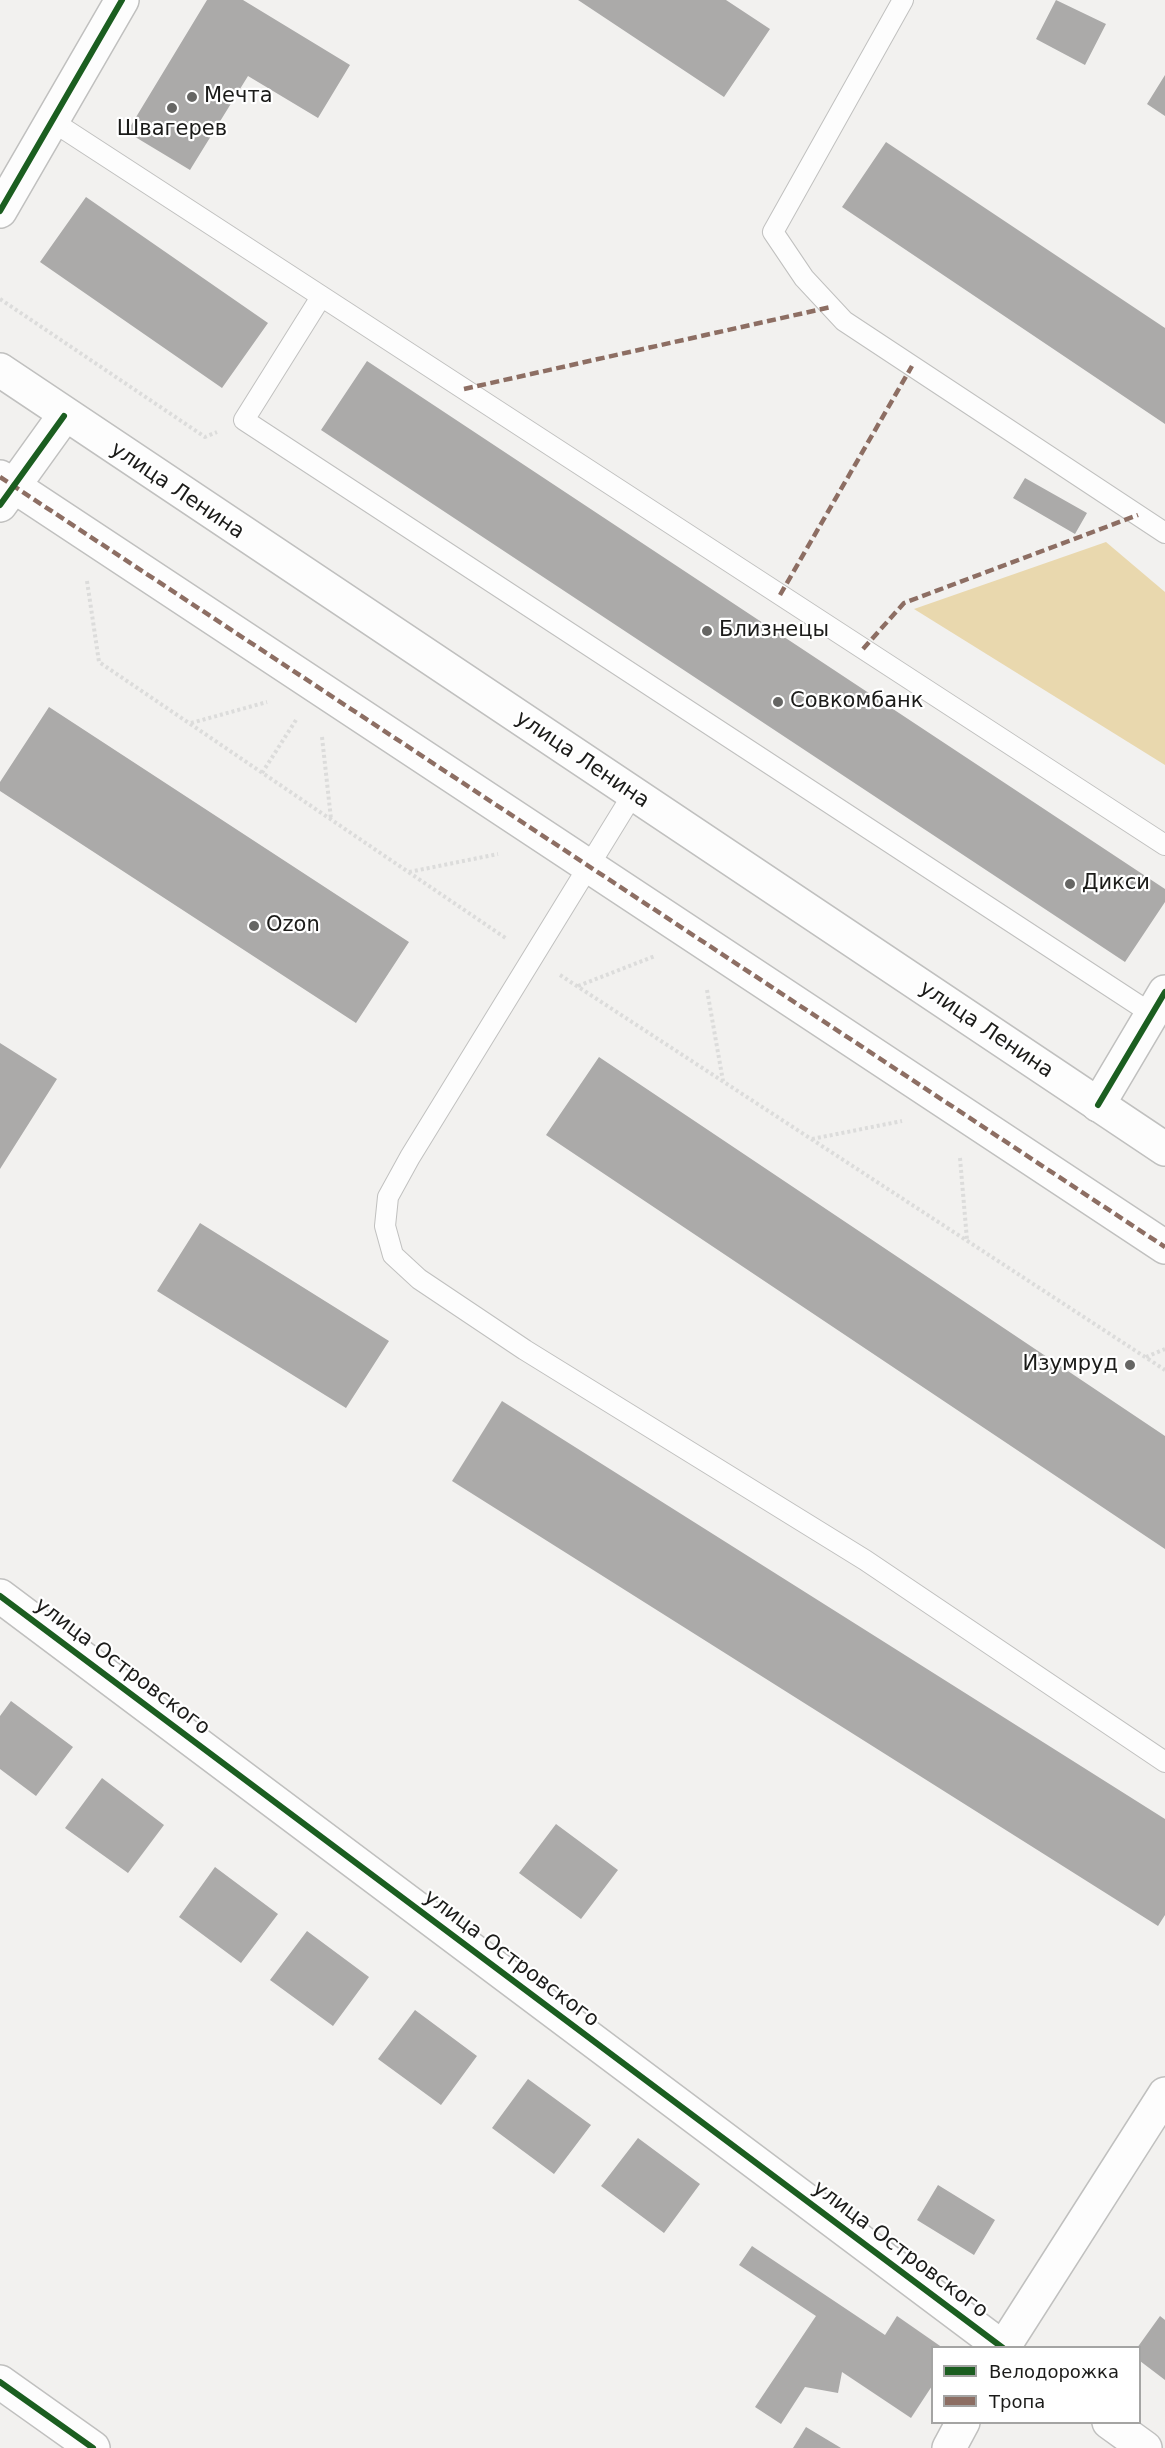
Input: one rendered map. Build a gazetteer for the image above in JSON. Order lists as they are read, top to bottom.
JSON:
{
  "streets": {
    "street": ["улица Ленина", "улица Островского"]
  },
  "places": [
    "Мечта",
    "Швагерев",
    "Близнецы",
    "Совкомбанк",
    "Дикси",
    "Ozon",
    "Изумруд"
  ],
  "legend": ["Велодорожка", "Тропа"]
}
